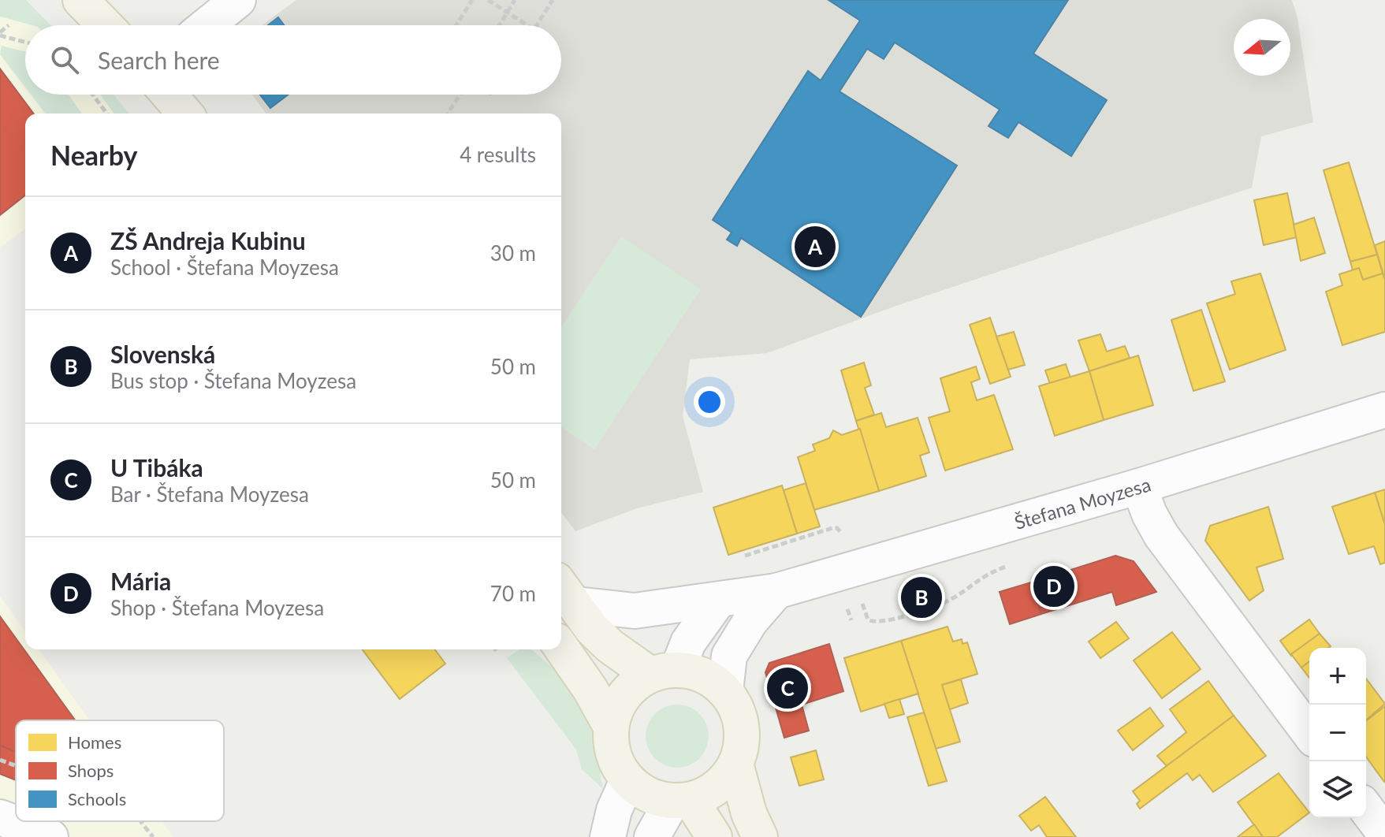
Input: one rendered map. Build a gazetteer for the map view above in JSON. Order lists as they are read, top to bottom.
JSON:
{
  "streets": {
    "street": ["Štefana Moyzesa"]
  },
  "legend": ["Homes", "Shops", "Schools"],
  "north": "left",
  "page": {
    "search": "Search here",
    "heading": ["Nearby", "4 results"],
    "list": [
      {
        "mark": "A",
        "name": "ZŠ Andreja Kubinu",
        "note": "School · Štefana Moyzesa",
        "value": "30 m"
      },
      {
        "mark": "B",
        "name": "Slovenská",
        "note": "Bus stop · Štefana Moyzesa",
        "value": "50 m"
      },
      {
        "mark": "C",
        "name": "U Tibáka",
        "note": "Bar · Štefana Moyzesa",
        "value": "50 m"
      },
      {
        "mark": "D",
        "name": "Mária",
        "note": "Shop · Štefana Moyzesa",
        "value": "70 m"
      }
    ],
    "pins": [
      "A",
      "D",
      "B",
      "C"
    ],
    "map_buttons": ["+", "−"]
  }
}
